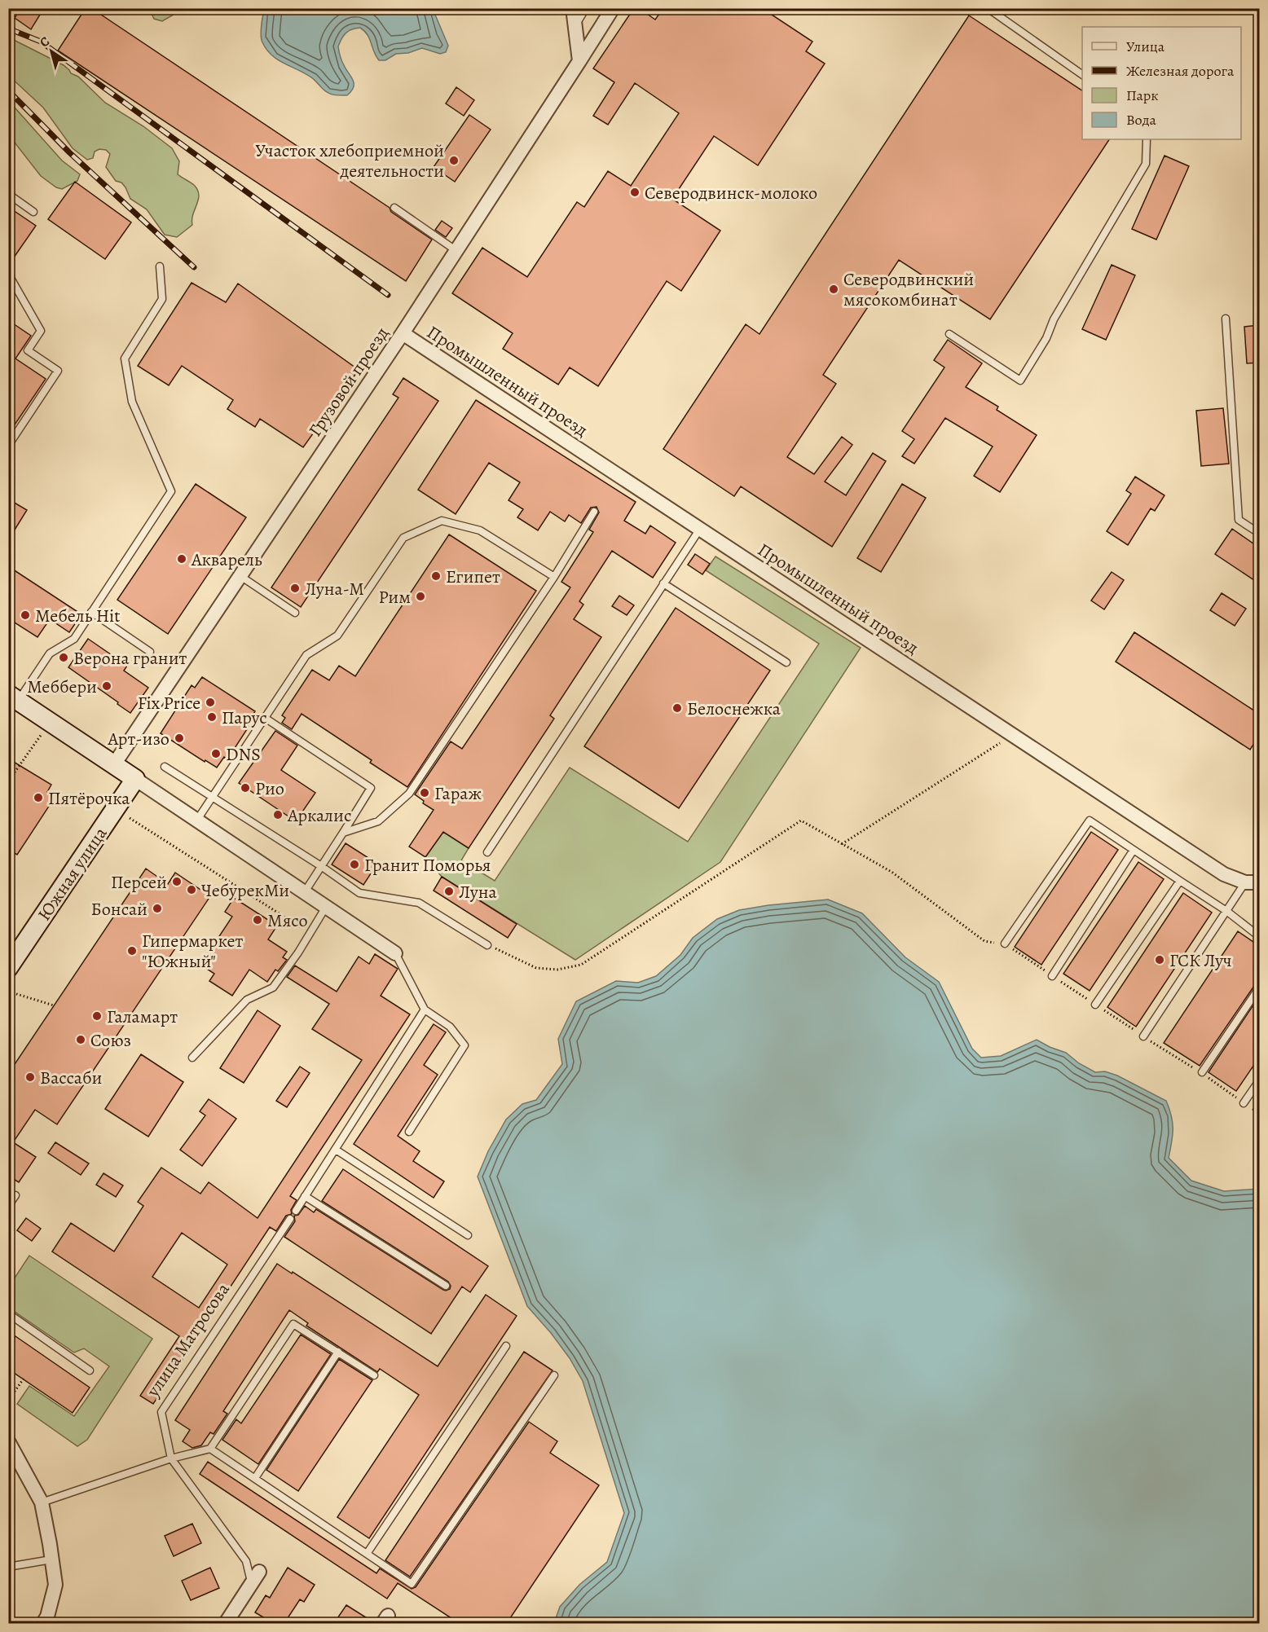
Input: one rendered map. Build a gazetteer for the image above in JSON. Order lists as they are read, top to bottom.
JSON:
{
  "streets": {
    "main road": ["Южная улица"],
    "street": ["Промышленный проезд", "Грузовой проезд"],
    "lane": ["улица Матросова"]
  },
  "crossings": [
    ["Промышленный проезд", "Грузовой проезд"]
  ],
  "places": [
    "Участок хлебоприемной деятельности",
    "Северодвинск-молоко",
    "Северодвинский мясокомбинат",
    "Акварель",
    "Египет",
    "Луна-М",
    "Рим",
    "Мебель Hit",
    "Верона гранит",
    "Меббери",
    "Fix Price",
    "Белоснежка",
    "Парус",
    "Арт-изо",
    "DNS",
    "Рио",
    "Гараж",
    "Пятёрочка",
    "Аркалис",
    "Гранит Поморья",
    "Персей",
    "ЧебурекМи",
    "Луна",
    "Бонсай",
    "Мясо",
    "Гипермаркет \"Южный\"",
    "ГСК Луч",
    "Галамарт",
    "Союз",
    "Вассаби"
  ],
  "legend": [
    "Улица",
    "Железная дорога",
    "Парк",
    "Вода"
  ],
  "north": "top left"
}
